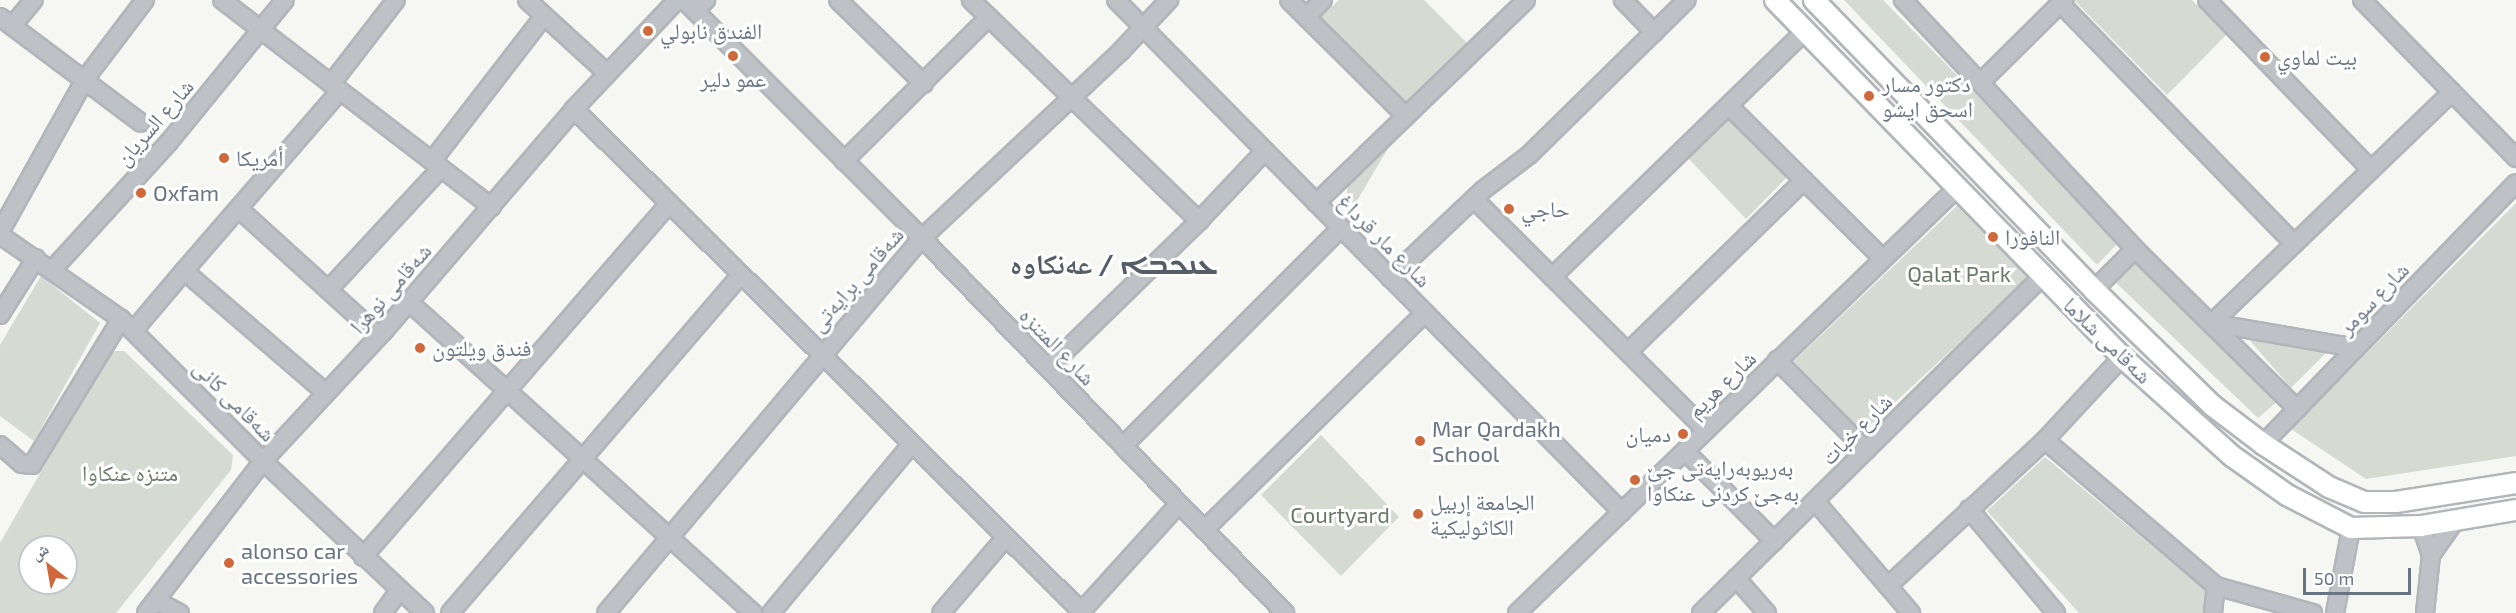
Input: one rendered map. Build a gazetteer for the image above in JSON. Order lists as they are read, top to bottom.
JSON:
{
  "streets": {
    "main road": ["شەقامی شلاما"],
    "street": [
      "شارع السريان",
      "شارع مار قرداغ",
      "شەقامی برایەتی",
      "شەقامی نوهرا",
      "شارع سومر",
      "شارع المتنزه",
      "شارع هريم",
      "شەقامی کانی",
      "شارع خبات"
    ]
  },
  "crossings": [
    ["شارع السريان", "شەقامی کانی"],
    ["شارع مار قرداغ", "شەقامی برایەتی"],
    ["شارع مار قرداغ", "شارع هريم"],
    ["شەقامی برایەتی", "شارع المتنزه"],
    ["شەقامی نوهرا", "شەقامی کانی"],
    ["شارع سومر", "شەقامی شلاما"],
    ["شەقامی شلاما", "شارع هريم"],
    ["شەقامی شلاما", "شارع خبات"]
  ],
  "districts": ["ܥܢܟܒܐ / عەنکاوە"],
  "parks": ["Qalat Park", "متنزه عنكاوا", "Courtyard"],
  "places": [
    "الفندق نابولي",
    "عمو دلير",
    "بيت لماوي",
    "دكتور مسار اسحق ايشو",
    "أمريكا",
    "Oxfam",
    "حاجي",
    "النافورا",
    "فندق ویلتون",
    "دميان",
    "Mar Qardakh School",
    "بەریوبەرایەتی جێ بەجێ کردنی عنکاوا",
    "الجامعة إربيل الكاثوليكية",
    "alonso car accessories"
  ],
  "scale_bar": "50 m",
  "north": "top left"
}
